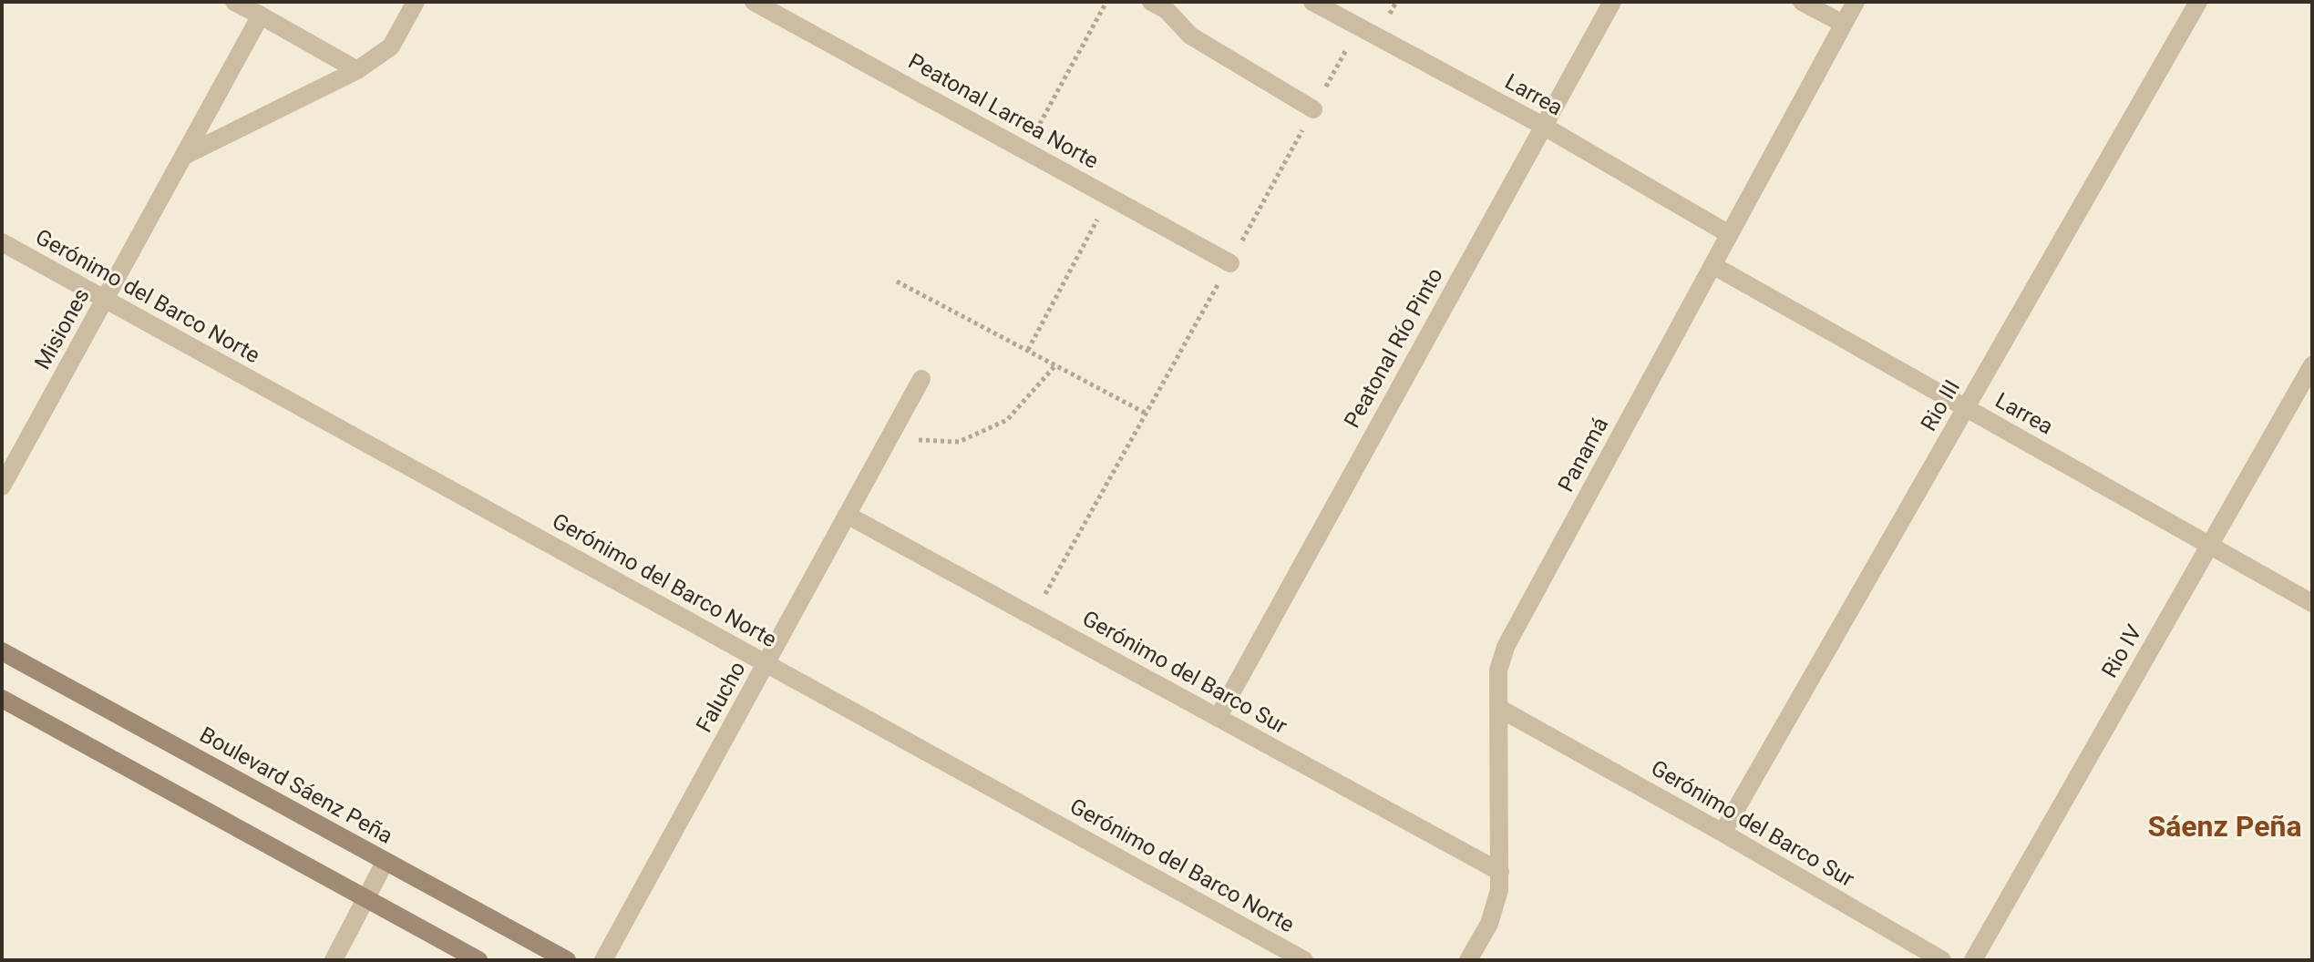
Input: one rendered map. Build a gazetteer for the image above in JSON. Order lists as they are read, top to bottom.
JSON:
{
  "streets": {
    "main road": ["Boulevard Sáenz Peña"],
    "street": [
      "Larrea",
      "Peatonal Larrea Norte",
      "Gerónimo del Barco Norte",
      "Misiones",
      "Peatonal Río Pinto",
      "Rio III",
      "Panamá",
      "Rio IV",
      "Gerónimo del Barco Sur",
      "Falucho"
    ]
  },
  "crossings": [
    ["Larrea", "Peatonal Río Pinto"],
    ["Larrea", "Rio III"],
    ["Larrea", "Panamá"],
    ["Larrea", "Rio IV"],
    ["Gerónimo del Barco Norte", "Misiones"],
    ["Gerónimo del Barco Norte", "Falucho"],
    ["Peatonal Río Pinto", "Gerónimo del Barco Sur"],
    ["Rio III", "Gerónimo del Barco Sur"],
    ["Panamá", "Gerónimo del Barco Sur"],
    ["Gerónimo del Barco Sur", "Falucho"]
  ],
  "districts": ["Sáenz Peña"]
}
